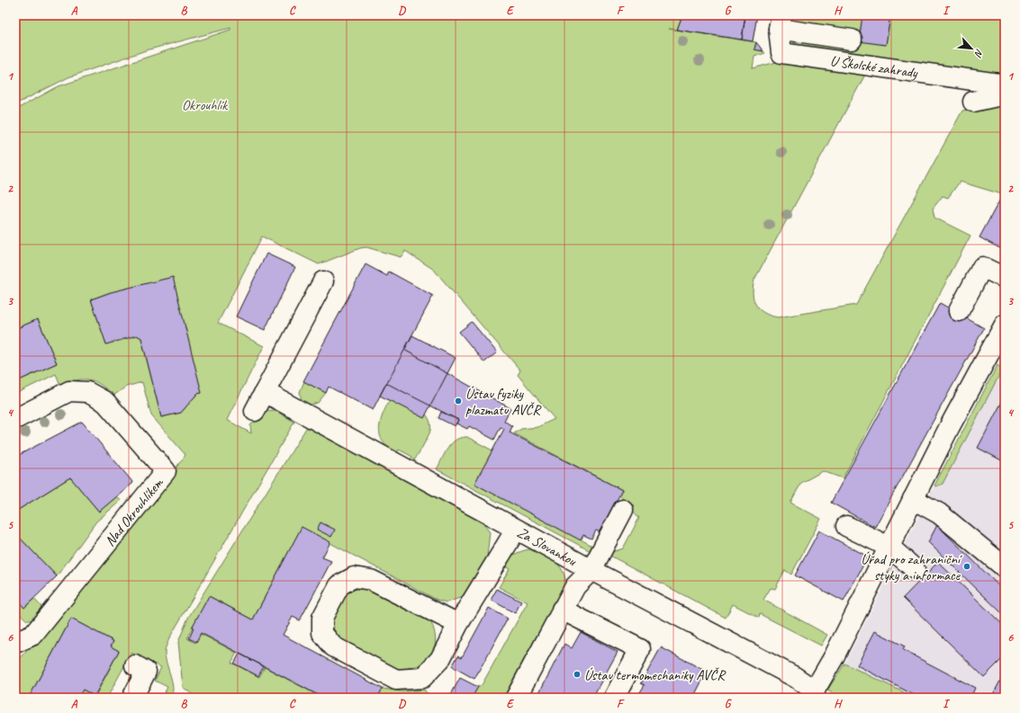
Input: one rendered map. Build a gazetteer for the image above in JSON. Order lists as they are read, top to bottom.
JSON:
{
  "streets": {
    "street": ["U Školské zahrady", "Nad Okrouhlíkem", "Za Slovankou"]
  },
  "parks": ["Okrouhlík"],
  "places": ["Ústav fyziky plazmatu AVČR", "Úřad pro zahraniční styky a informace", "Ústav termomechaniky AVČR"],
  "north": "bottom right",
  "grid": {
    "columns": [
      "A",
      "B",
      "C",
      "D",
      "E",
      "F",
      "G",
      "H",
      "I"
    ],
    "rows": [
      "1",
      "2",
      "3",
      "4",
      "5",
      "6"
    ]
  }
}
